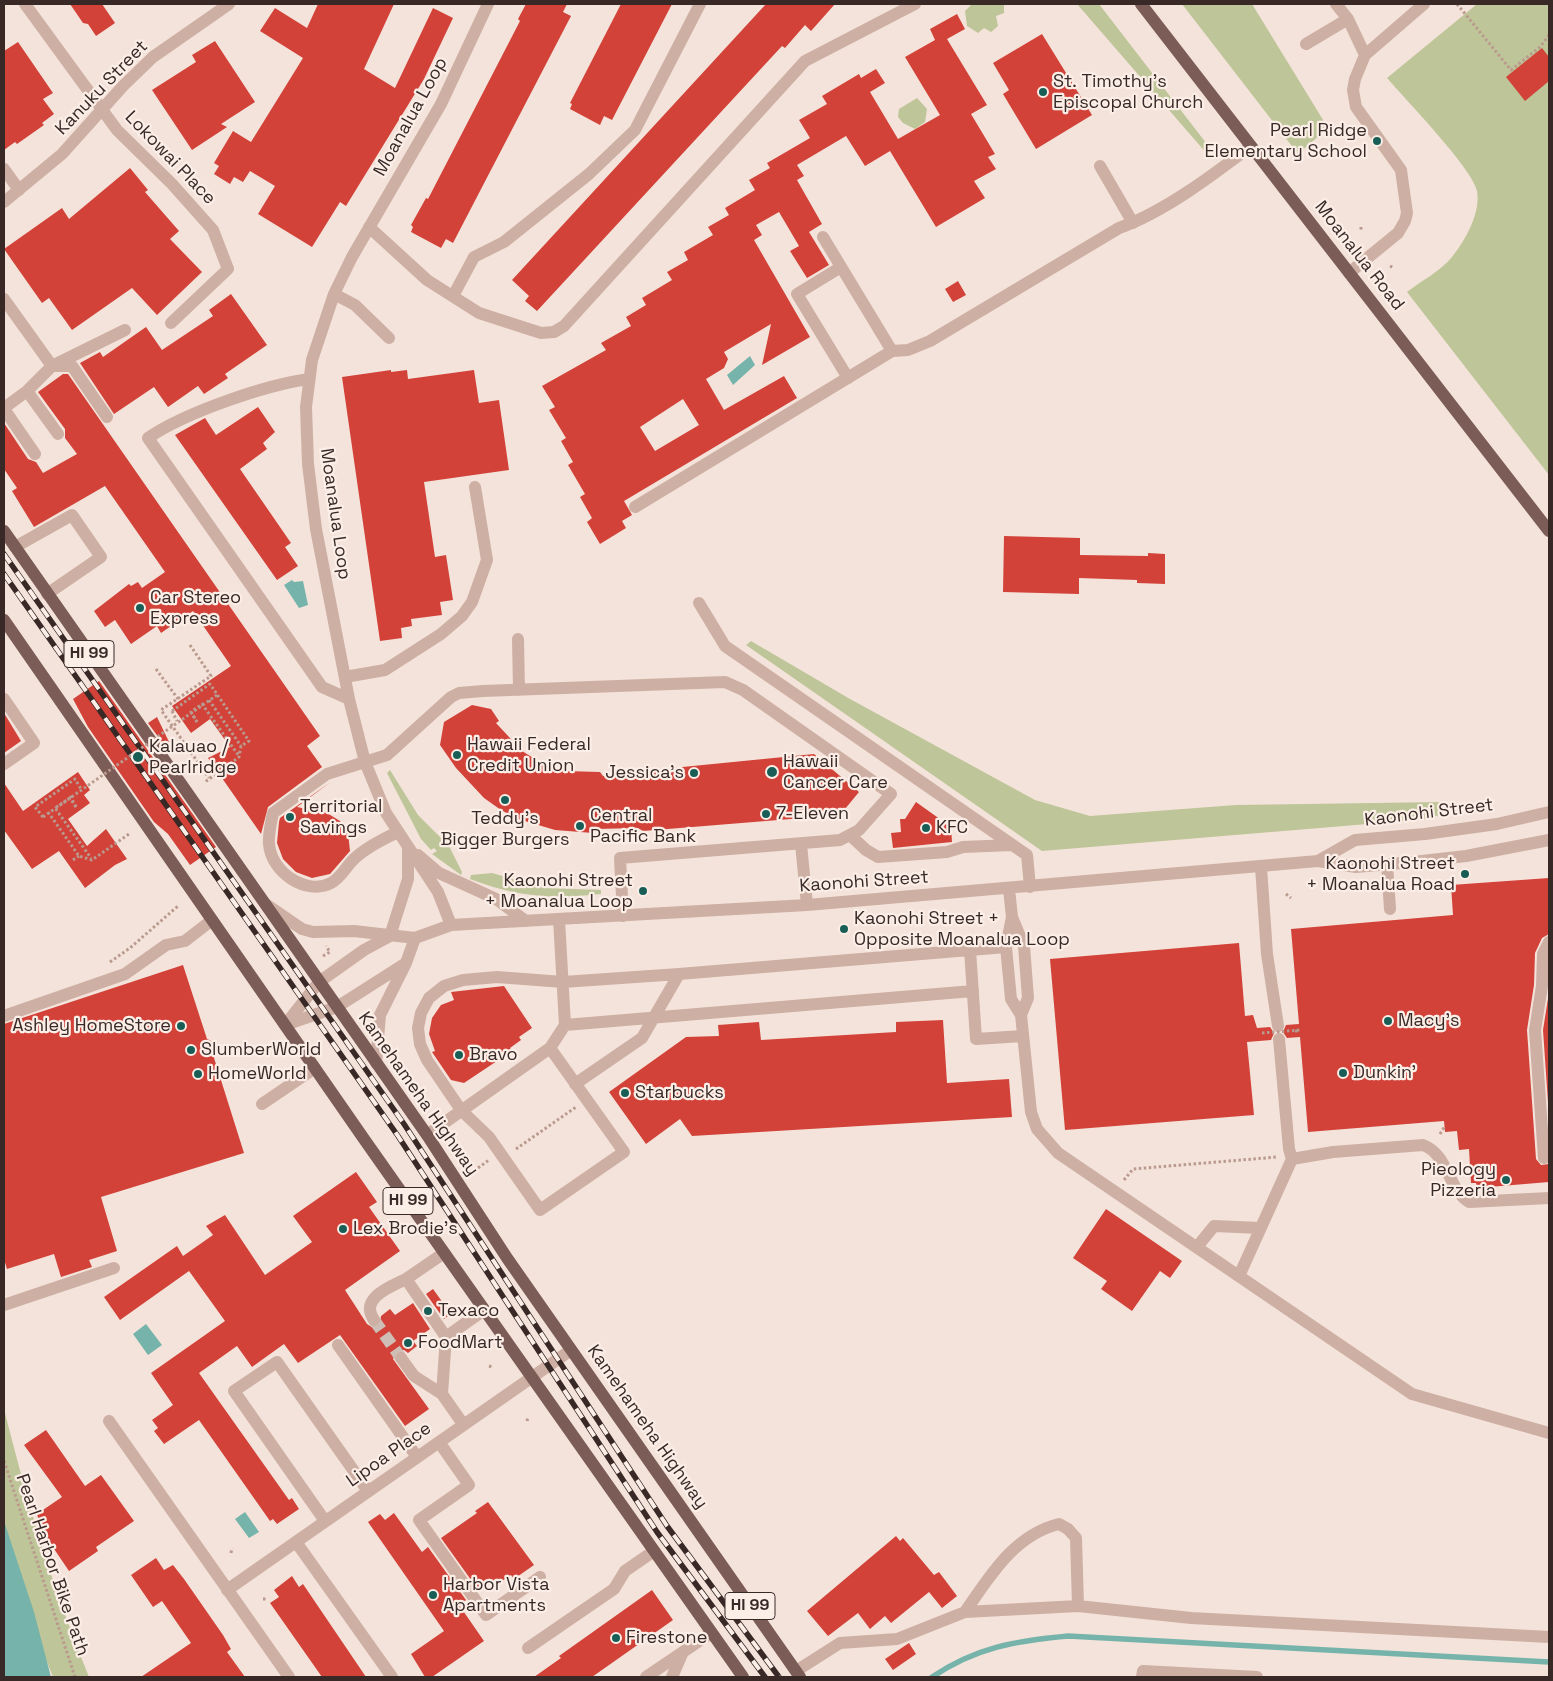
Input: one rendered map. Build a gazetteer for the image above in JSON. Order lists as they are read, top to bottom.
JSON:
{
  "streets": {
    "main road": ["Moanalua Road", "HI 99", "Kamehameha Highway"],
    "street": [
      "Kanuku Street",
      "Moanalua Loop",
      "Lokowai Place",
      "Kaonohi Street",
      "Lipoa Place"
    ],
    "path": ["Pearl Harbor Bike Path"]
  },
  "crossings": [
    ["Kanuku Street", "Lokowai Place"],
    ["Moanalua Loop", "Kaonohi Street"],
    ["HI 99", "Lipoa Place"],
    ["Kaonohi Street", "Kamehameha Highway"],
    ["Kamehameha Highway", "Lipoa Place"]
  ],
  "places": [
    "St. Timothy's Episcopal Church",
    "Pearl Ridge Elementary School",
    "Car Stereo Express",
    "Hawaii Federal Credit Union",
    "Kalauao / Pearlridge",
    "Hawaii Cancer Care",
    "Jessica's",
    "Teddy's Bigger Burgers",
    "7-Eleven",
    "Territorial Savings",
    "Central Pacific Bank",
    "KFC",
    "Kaonohi Street + Moanalua Road",
    "Kaonohi Street + Moanalua Loop",
    "Kaonohi Street + Opposite Moanalua Loop",
    "Macy's",
    "Ashley HomeStore",
    "SlumberWorld",
    "Bravo",
    "Dunkin'",
    "HomeWorld",
    "Starbucks",
    "Pieology Pizzeria",
    "Lex Brodie's",
    "Texaco",
    "FoodMart",
    "Harbor Vista Apartments",
    "Firestone"
  ]
}
